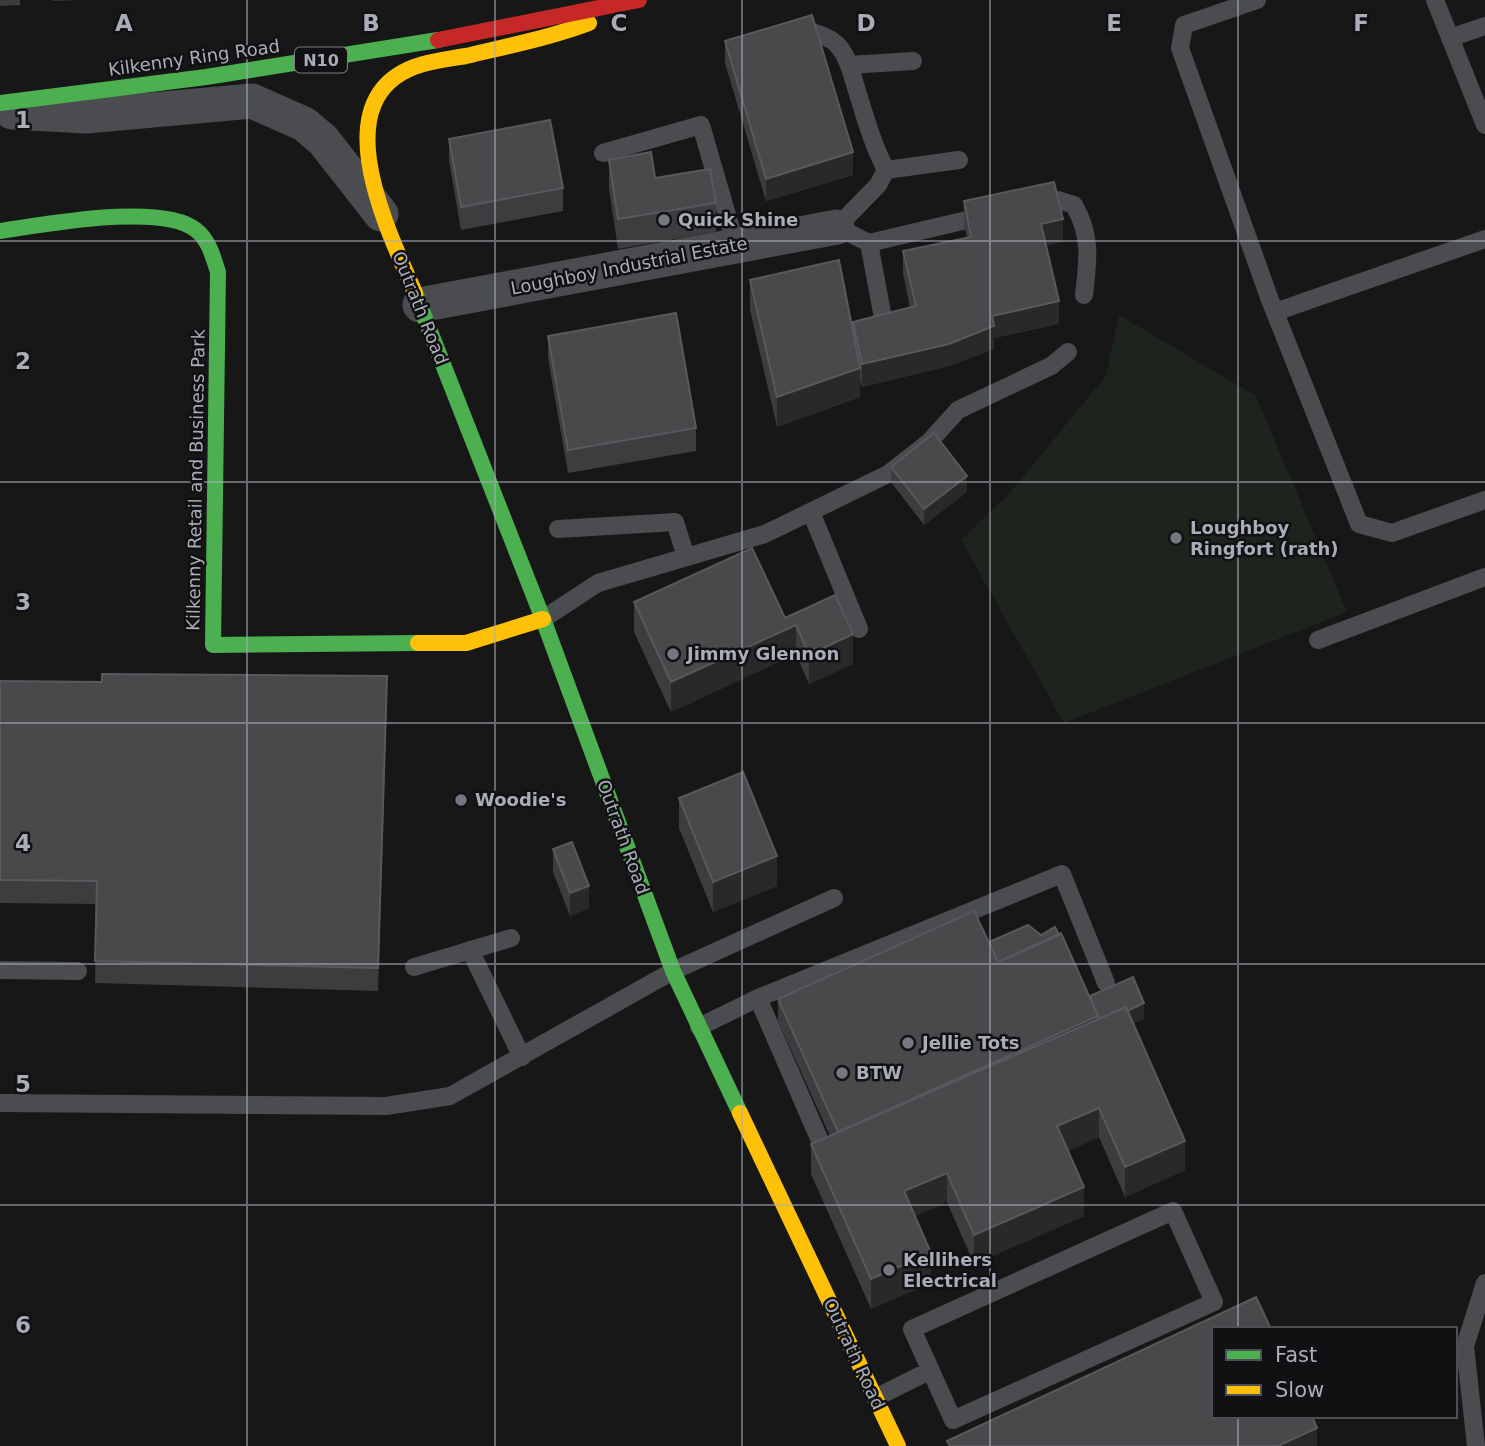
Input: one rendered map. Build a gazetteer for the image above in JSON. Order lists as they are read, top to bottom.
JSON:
{
  "streets": {
    "main road": [
      "Kilkenny Ring Road",
      "N10",
      "Outrath Road",
      "Kilkenny Retail and Business Park"
    ],
    "street": ["Loughboy Industrial Estate"]
  },
  "crossings": [
    ["Loughboy Industrial Estate", "Outrath Road"],
    ["Outrath Road", "Kilkenny Retail and Business Park"]
  ],
  "places": [
    "Quick Shine",
    "Loughboy Ringfort (rath)",
    "Jimmy Glennon",
    "Woodie's",
    "Jellie Tots",
    "BTW",
    "Kellihers Electrical"
  ],
  "legend": ["Fast", "Slow"],
  "grid": {
    "columns": [
      "A",
      "B",
      "C",
      "D",
      "E",
      "F"
    ],
    "rows": [
      "1",
      "2",
      "3",
      "4",
      "5",
      "6"
    ]
  }
}
